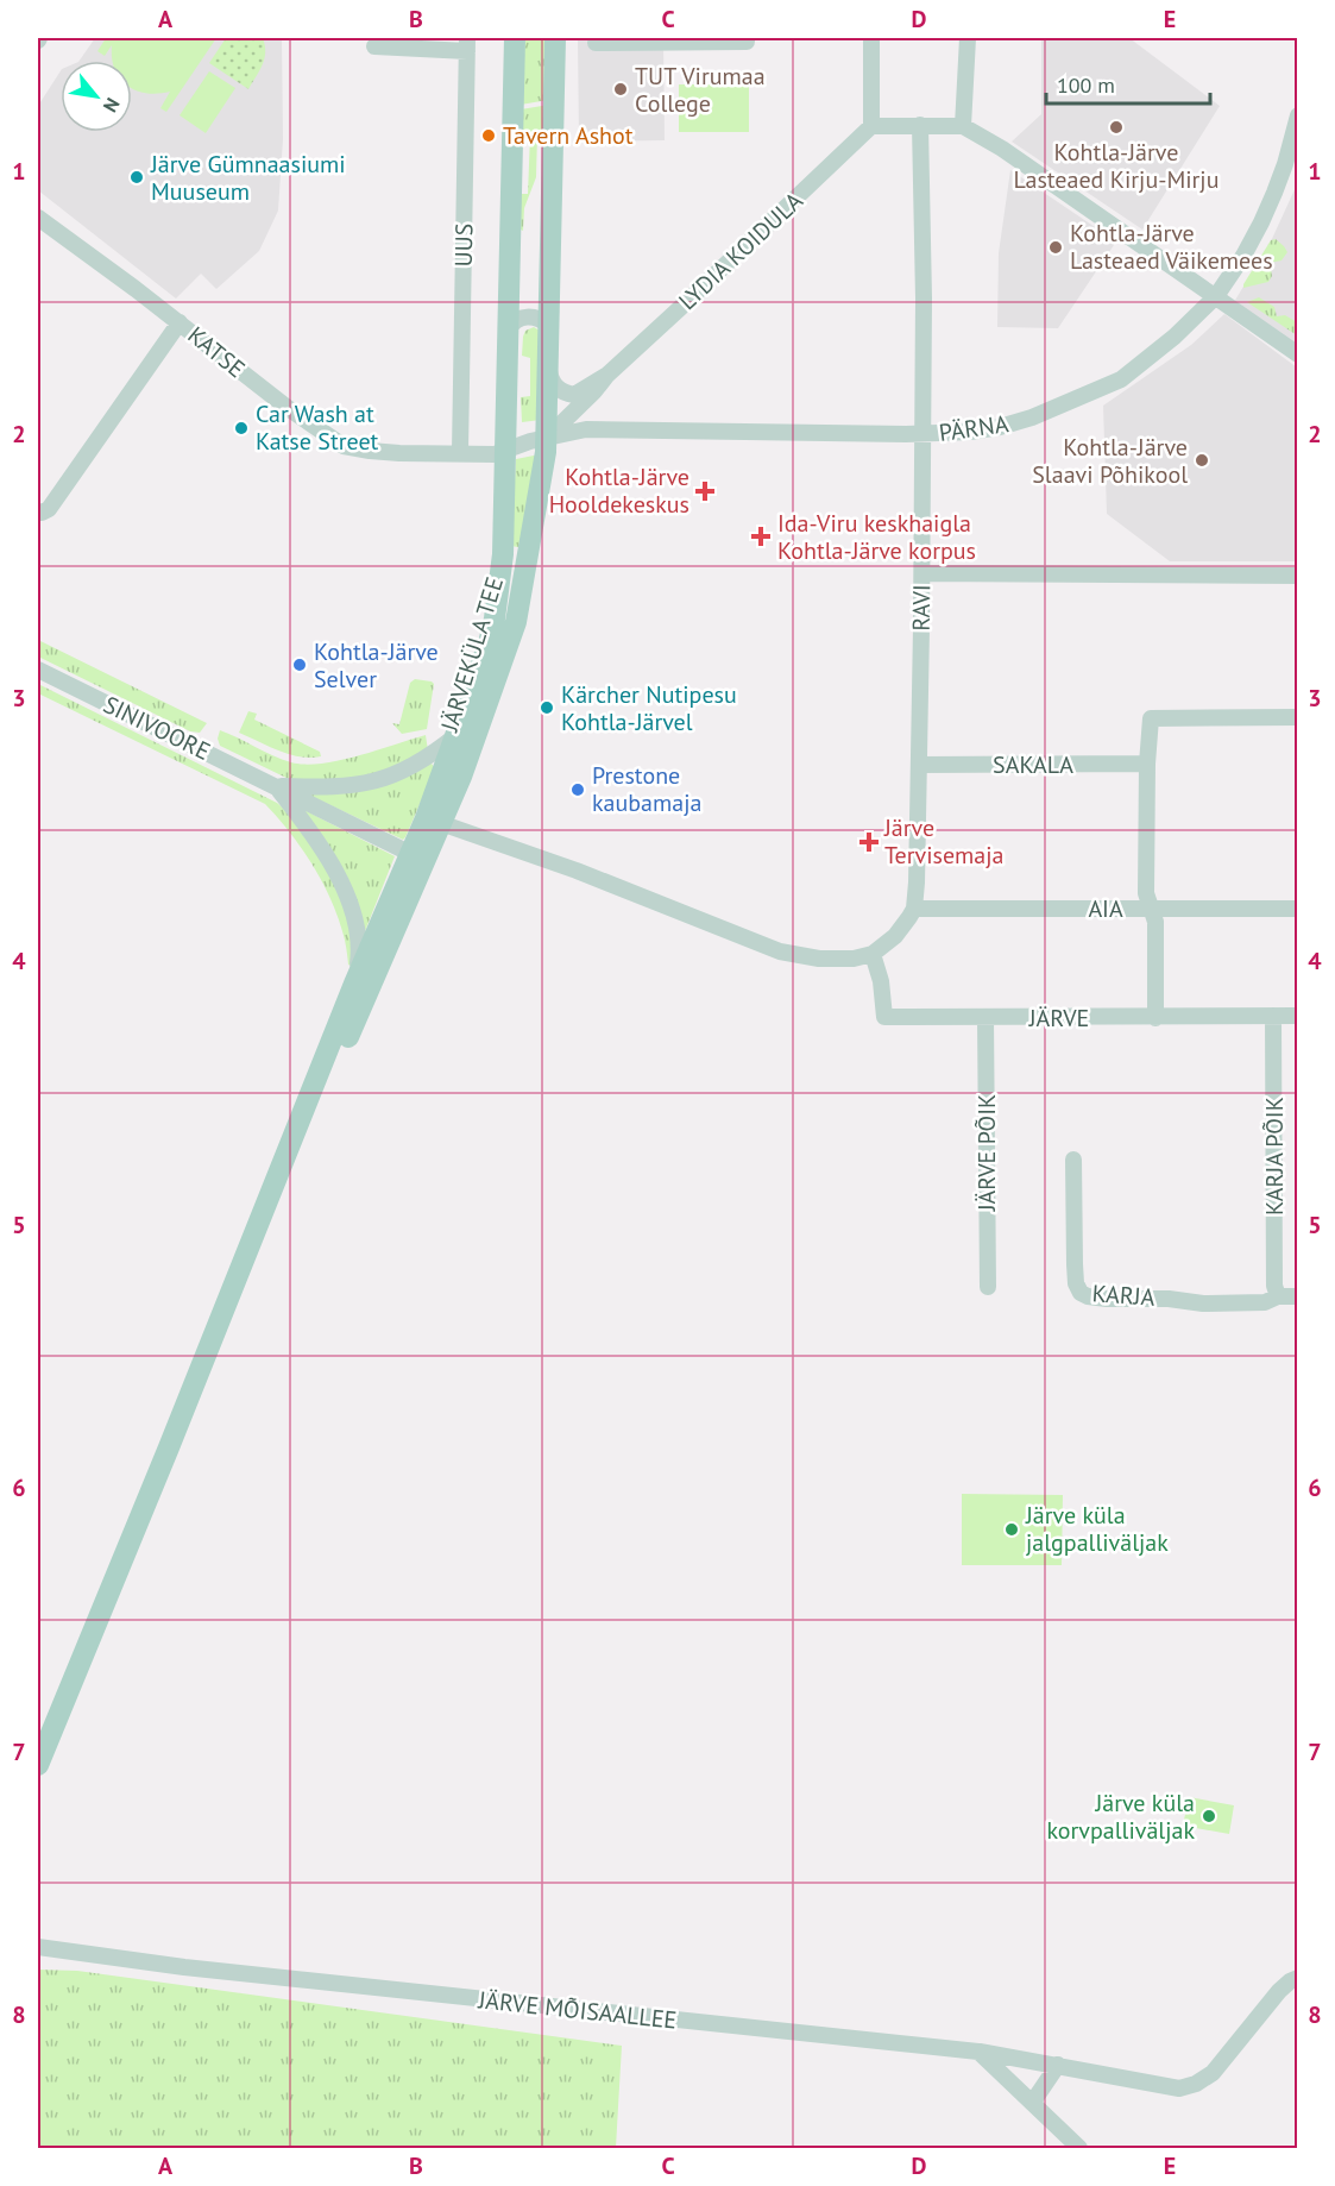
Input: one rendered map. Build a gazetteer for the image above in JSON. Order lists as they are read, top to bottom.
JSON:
{
  "streets": {
    "main road": ["JÄRVEKÜLA TEE"],
    "street": [
      "UUS",
      "LYDIA KOIDULA",
      "KATSE",
      "PÄRNA",
      "RAVI",
      "SINIVOORE",
      "SAKALA",
      "AIA",
      "JÄRVE",
      "JÄRVE PÕIK",
      "KARJA PÕIK",
      "KARJA",
      "JÄRVE MÕISAALLEE"
    ]
  },
  "crossings": [
    ["UUS", "KATSE"],
    ["LYDIA KOIDULA", "PÄRNA"],
    ["LYDIA KOIDULA", "JÄRVEKÜLA TEE"],
    ["KATSE", "PÄRNA"],
    ["KATSE", "JÄRVEKÜLA TEE"],
    ["PÄRNA", "RAVI"],
    ["PÄRNA", "JÄRVEKÜLA TEE"],
    ["RAVI", "SAKALA"],
    ["RAVI", "AIA"],
    ["JÄRVEKÜLA TEE", "SINIVOORE"],
    ["JÄRVE", "JÄRVE PÕIK"],
    ["JÄRVE", "KARJA PÕIK"],
    ["KARJA PÕIK", "KARJA"]
  ],
  "places": {
    "other": [
      "TUT Virumaa College",
      "Kohtla-Järve Lasteaed Kirju-Mirju",
      "Tavern Ashot",
      "Järve Gümnaasiumi Muuseum",
      "Kohtla-Järve Lasteaed Väikemees",
      "Car Wash at Katse Street",
      "Kohtla-Järve Slaavi Põhikool",
      "Kohtla-Järve Selver",
      "Kärcher Nutipesu Kohtla-Järvel",
      "Prestone kaubamaja",
      "Järve küla jalgpalliväljak",
      "Järve küla korvpalliväljak"
    ],
    "health": ["Kohtla-Järve Hooldekeskus", "Ida-Viru keskhaigla Kohtla-Järve korpus", "Järve Tervisemaja"]
  },
  "scale_bar": "100 m",
  "north": "bottom right",
  "grid": {
    "columns": [
      "A",
      "B",
      "C",
      "D",
      "E"
    ],
    "rows": [
      "1",
      "2",
      "3",
      "4",
      "5",
      "6",
      "7",
      "8"
    ]
  }
}
